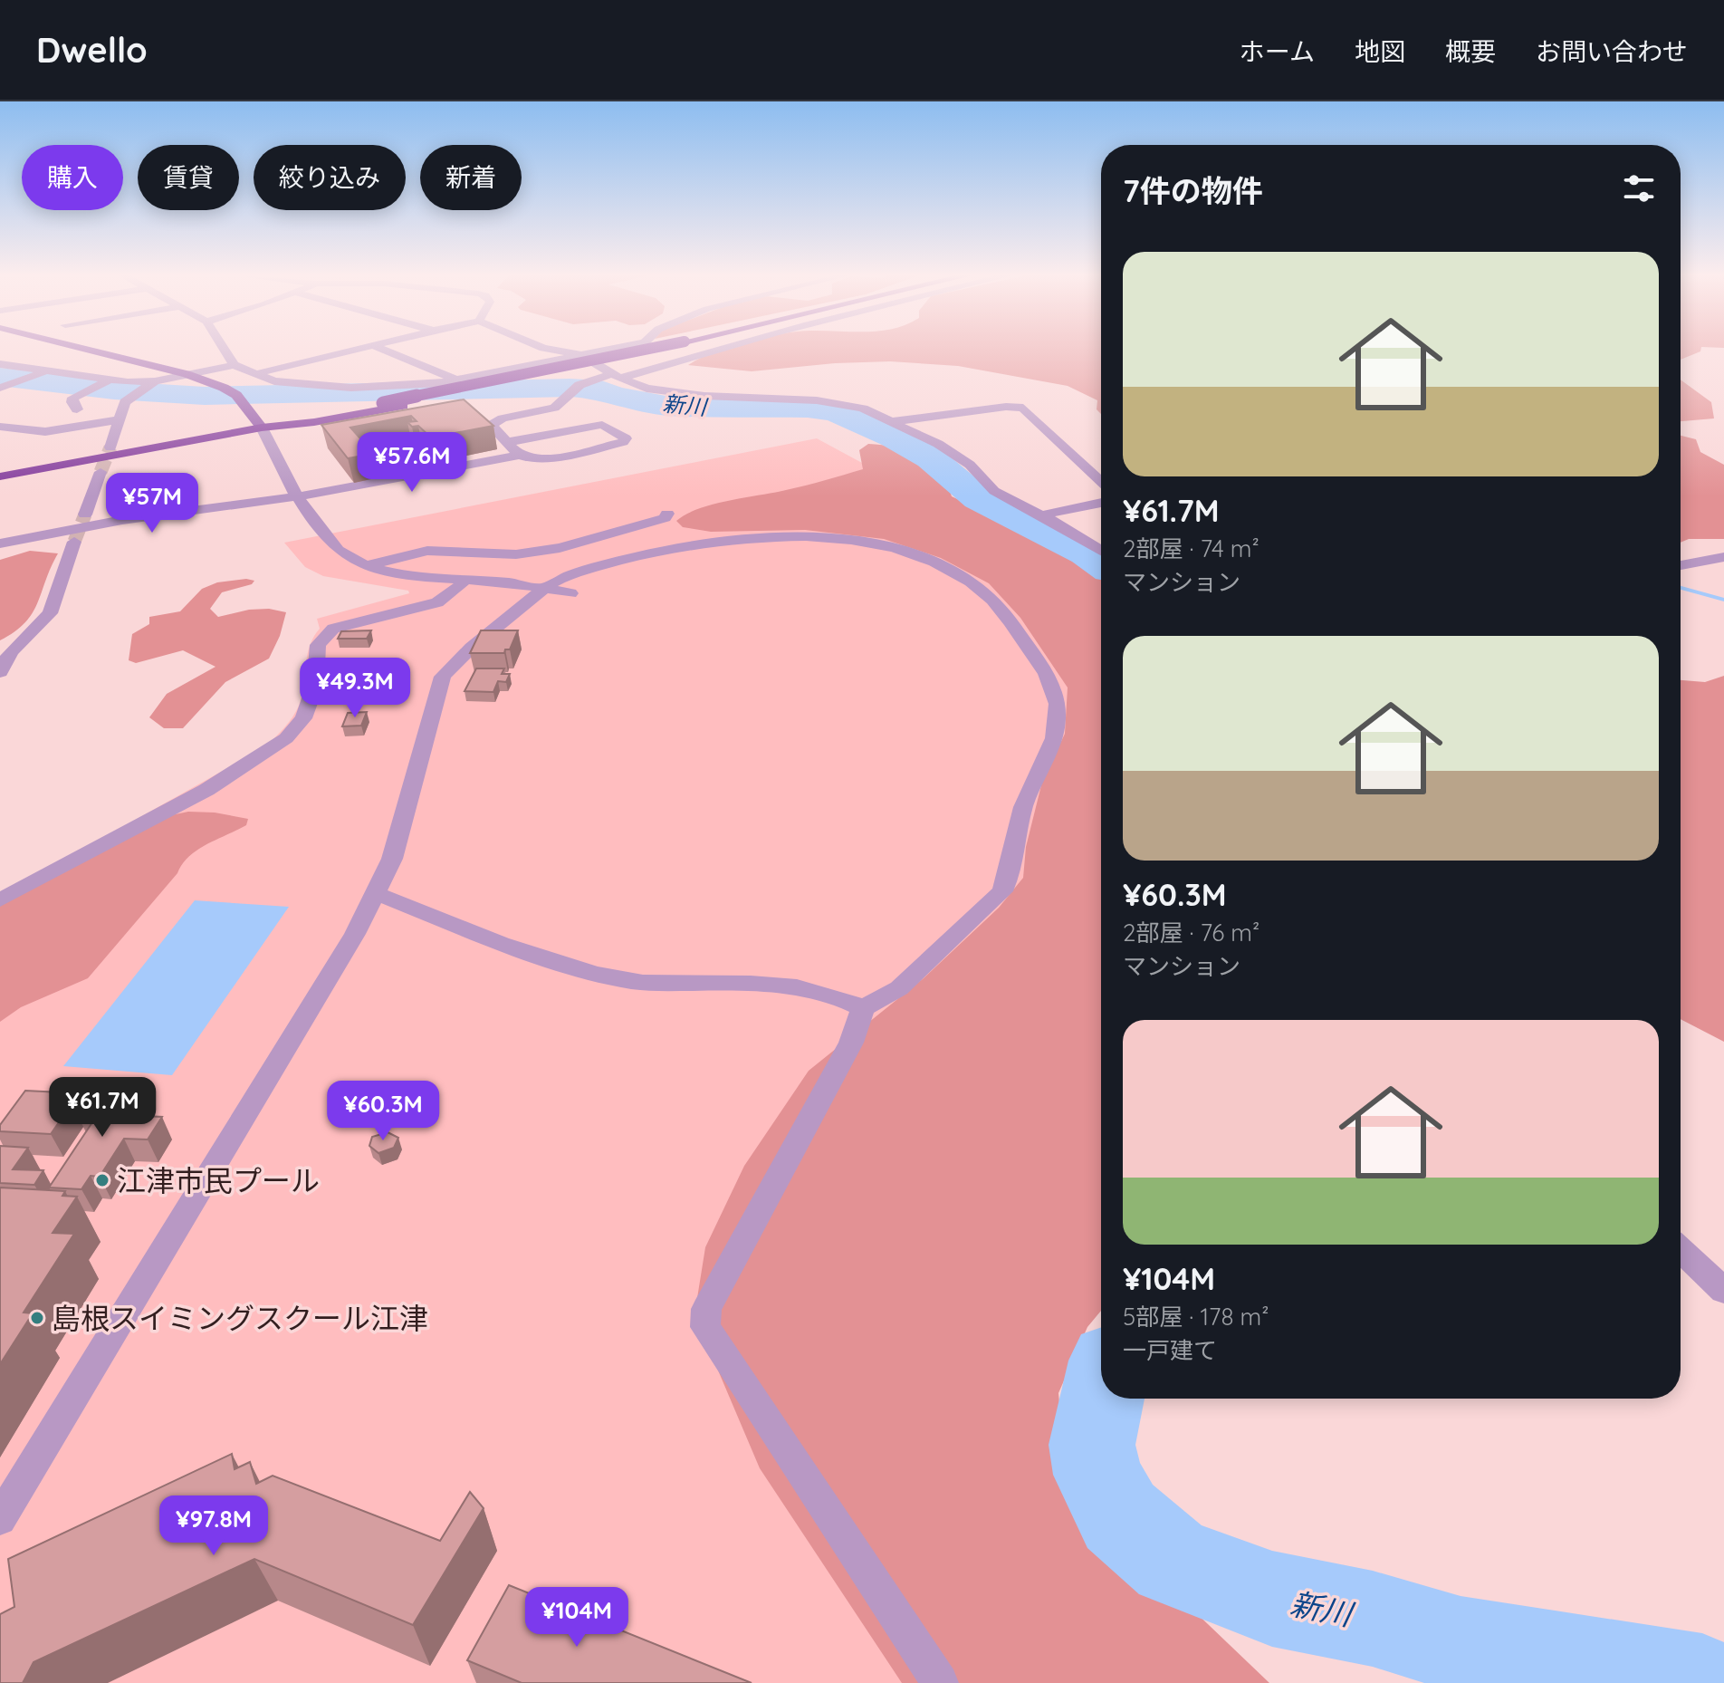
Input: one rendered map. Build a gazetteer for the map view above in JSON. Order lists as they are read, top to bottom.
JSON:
{
  "water": ["新川"],
  "places": ["江津市民プール", "島根スイミングスクール江津"],
  "page": {
    "header": "Dwello",
    "nav": [
      "ホーム",
      "地図",
      "概要",
      "お問い合わせ"
    ],
    "chip": [
      "購入",
      "賃貸",
      "絞り込み",
      "新着"
    ],
    "heading": "7件の物件",
    "list": [
      {
        "name": "¥61.7M",
        "note": "2部屋 · 74 m² · マンション"
      },
      {
        "name": "¥60.3M",
        "note": "2部屋 · 76 m² · マンション"
      },
      {
        "name": "¥104M",
        "note": "5部屋 · 178 m² · 一戸建て"
      }
    ],
    "price": [
      "¥57.6M",
      "¥57M",
      "¥49.3M",
      "¥61.7M",
      "¥60.3M",
      "¥97.8M",
      "¥104M"
    ]
  }
}
